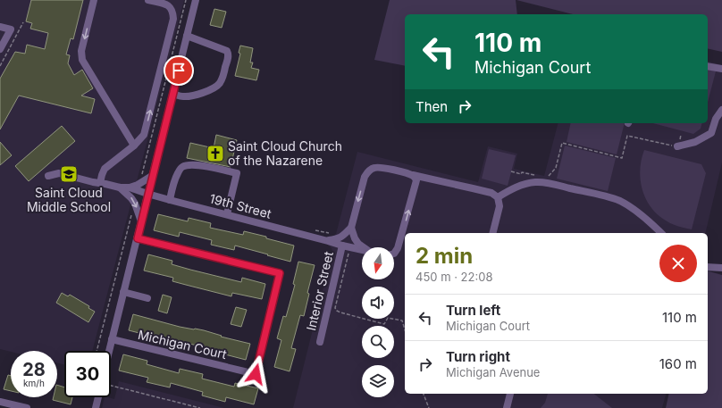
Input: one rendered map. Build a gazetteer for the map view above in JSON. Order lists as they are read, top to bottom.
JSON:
{
  "streets": {
    "street": ["19th Street", "Interior Street", "Michigan Court"]
  },
  "crossings": [
    ["19th Street", "Interior Street"]
  ],
  "places": {
    "church": ["Saint Cloud Church of the Nazarene"],
    "school or university": ["Saint Cloud Middle School"]
  },
  "north": "bottom",
  "page": {
    "turn": ["110 m", "Michigan Court"],
    "then": "Then",
    "heading": ["2 min", "450 m · 22:08"],
    "list": [
      {
        "name": "Turn left",
        "note": "Michigan Court",
        "value": "110 m"
      },
      {
        "name": "Turn right",
        "note": "Michigan Avenue",
        "value": "160 m"
      }
    ],
    "speed": "28 km/h",
    "limit": "30"
  }
}
